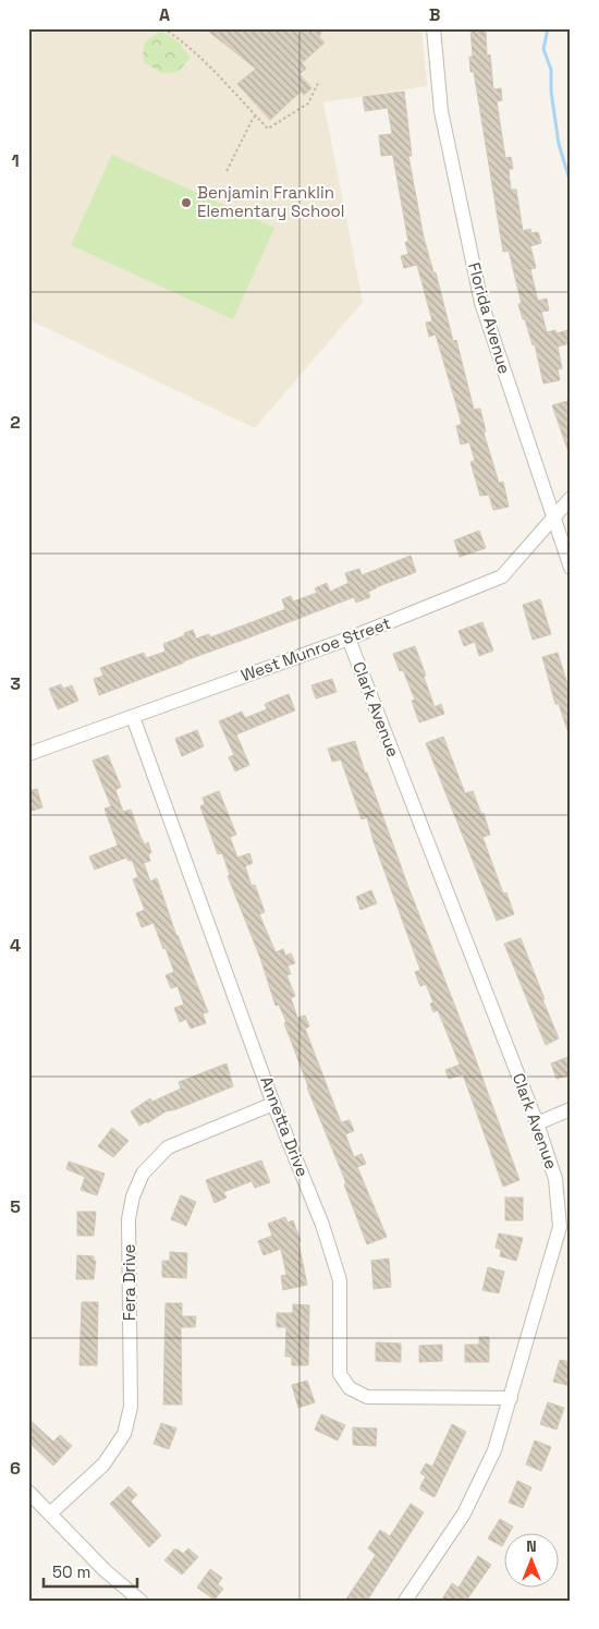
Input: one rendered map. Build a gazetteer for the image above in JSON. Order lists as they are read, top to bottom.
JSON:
{
  "streets": {
    "street": [
      "Florida Avenue",
      "West Munroe Street",
      "Clark Avenue",
      "Annetta Drive",
      "Fera Drive"
    ]
  },
  "crossings": [
    ["Florida Avenue", "West Munroe Street"],
    ["West Munroe Street", "Clark Avenue"],
    ["West Munroe Street", "Annetta Drive"],
    ["Clark Avenue", "Annetta Drive"],
    ["Annetta Drive", "Fera Drive"]
  ],
  "places": ["Benjamin Franklin Elementary School"],
  "scale_bar": "50 m",
  "north": "top",
  "grid": {
    "columns": ["A", "B"],
    "rows": [
      "1",
      "2",
      "3",
      "4",
      "5",
      "6"
    ]
  }
}
